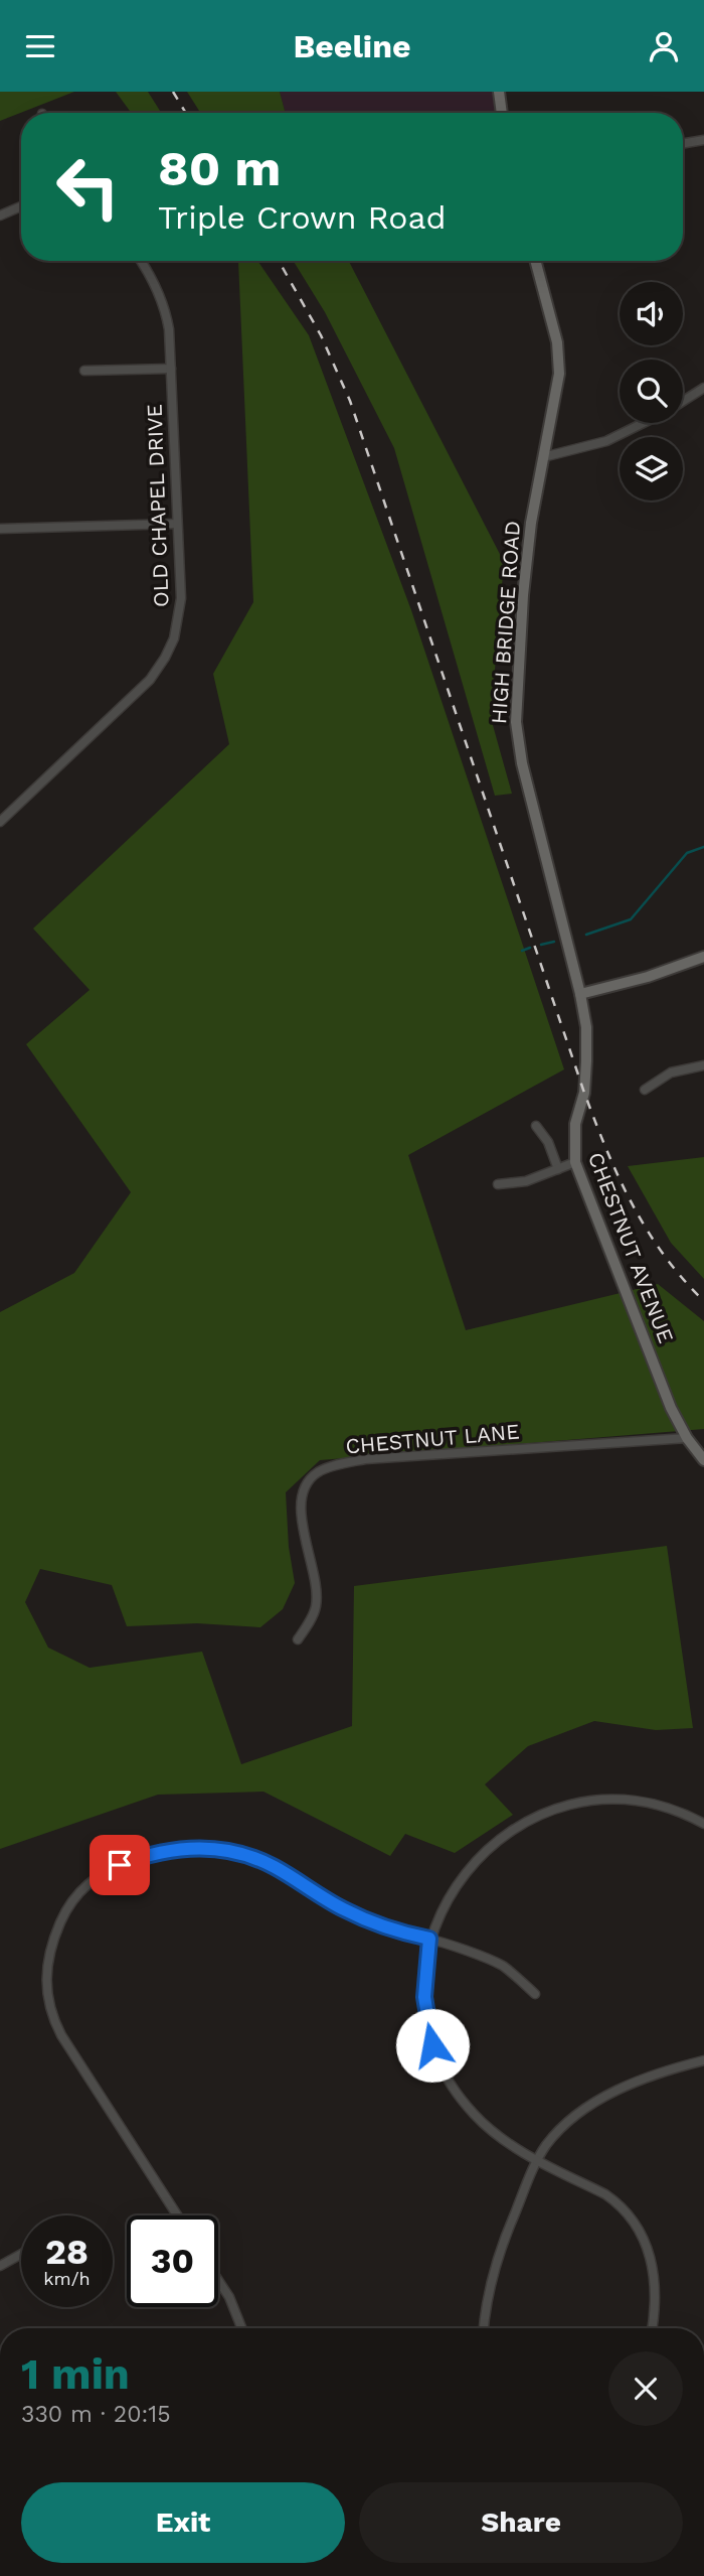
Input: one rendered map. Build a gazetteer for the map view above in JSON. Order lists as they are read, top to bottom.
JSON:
{
  "streets": {
    "street": [
      "OLD CHAPEL DRIVE",
      "HIGH BRIDGE ROAD",
      "CHESTNUT AVENUE",
      "CHESTNUT LANE"
    ]
  },
  "crossings": [
    ["HIGH BRIDGE ROAD", "CHESTNUT AVENUE"],
    ["CHESTNUT AVENUE", "CHESTNUT LANE"]
  ],
  "page": {
    "header": "Beeline",
    "turn": ["80 m", "Triple Crown Road"],
    "speed": "28 km/h",
    "limit": "30",
    "heading": ["1 min", "330 m · 20:15"],
    "buttons": ["Exit", "Share"]
  }
}
